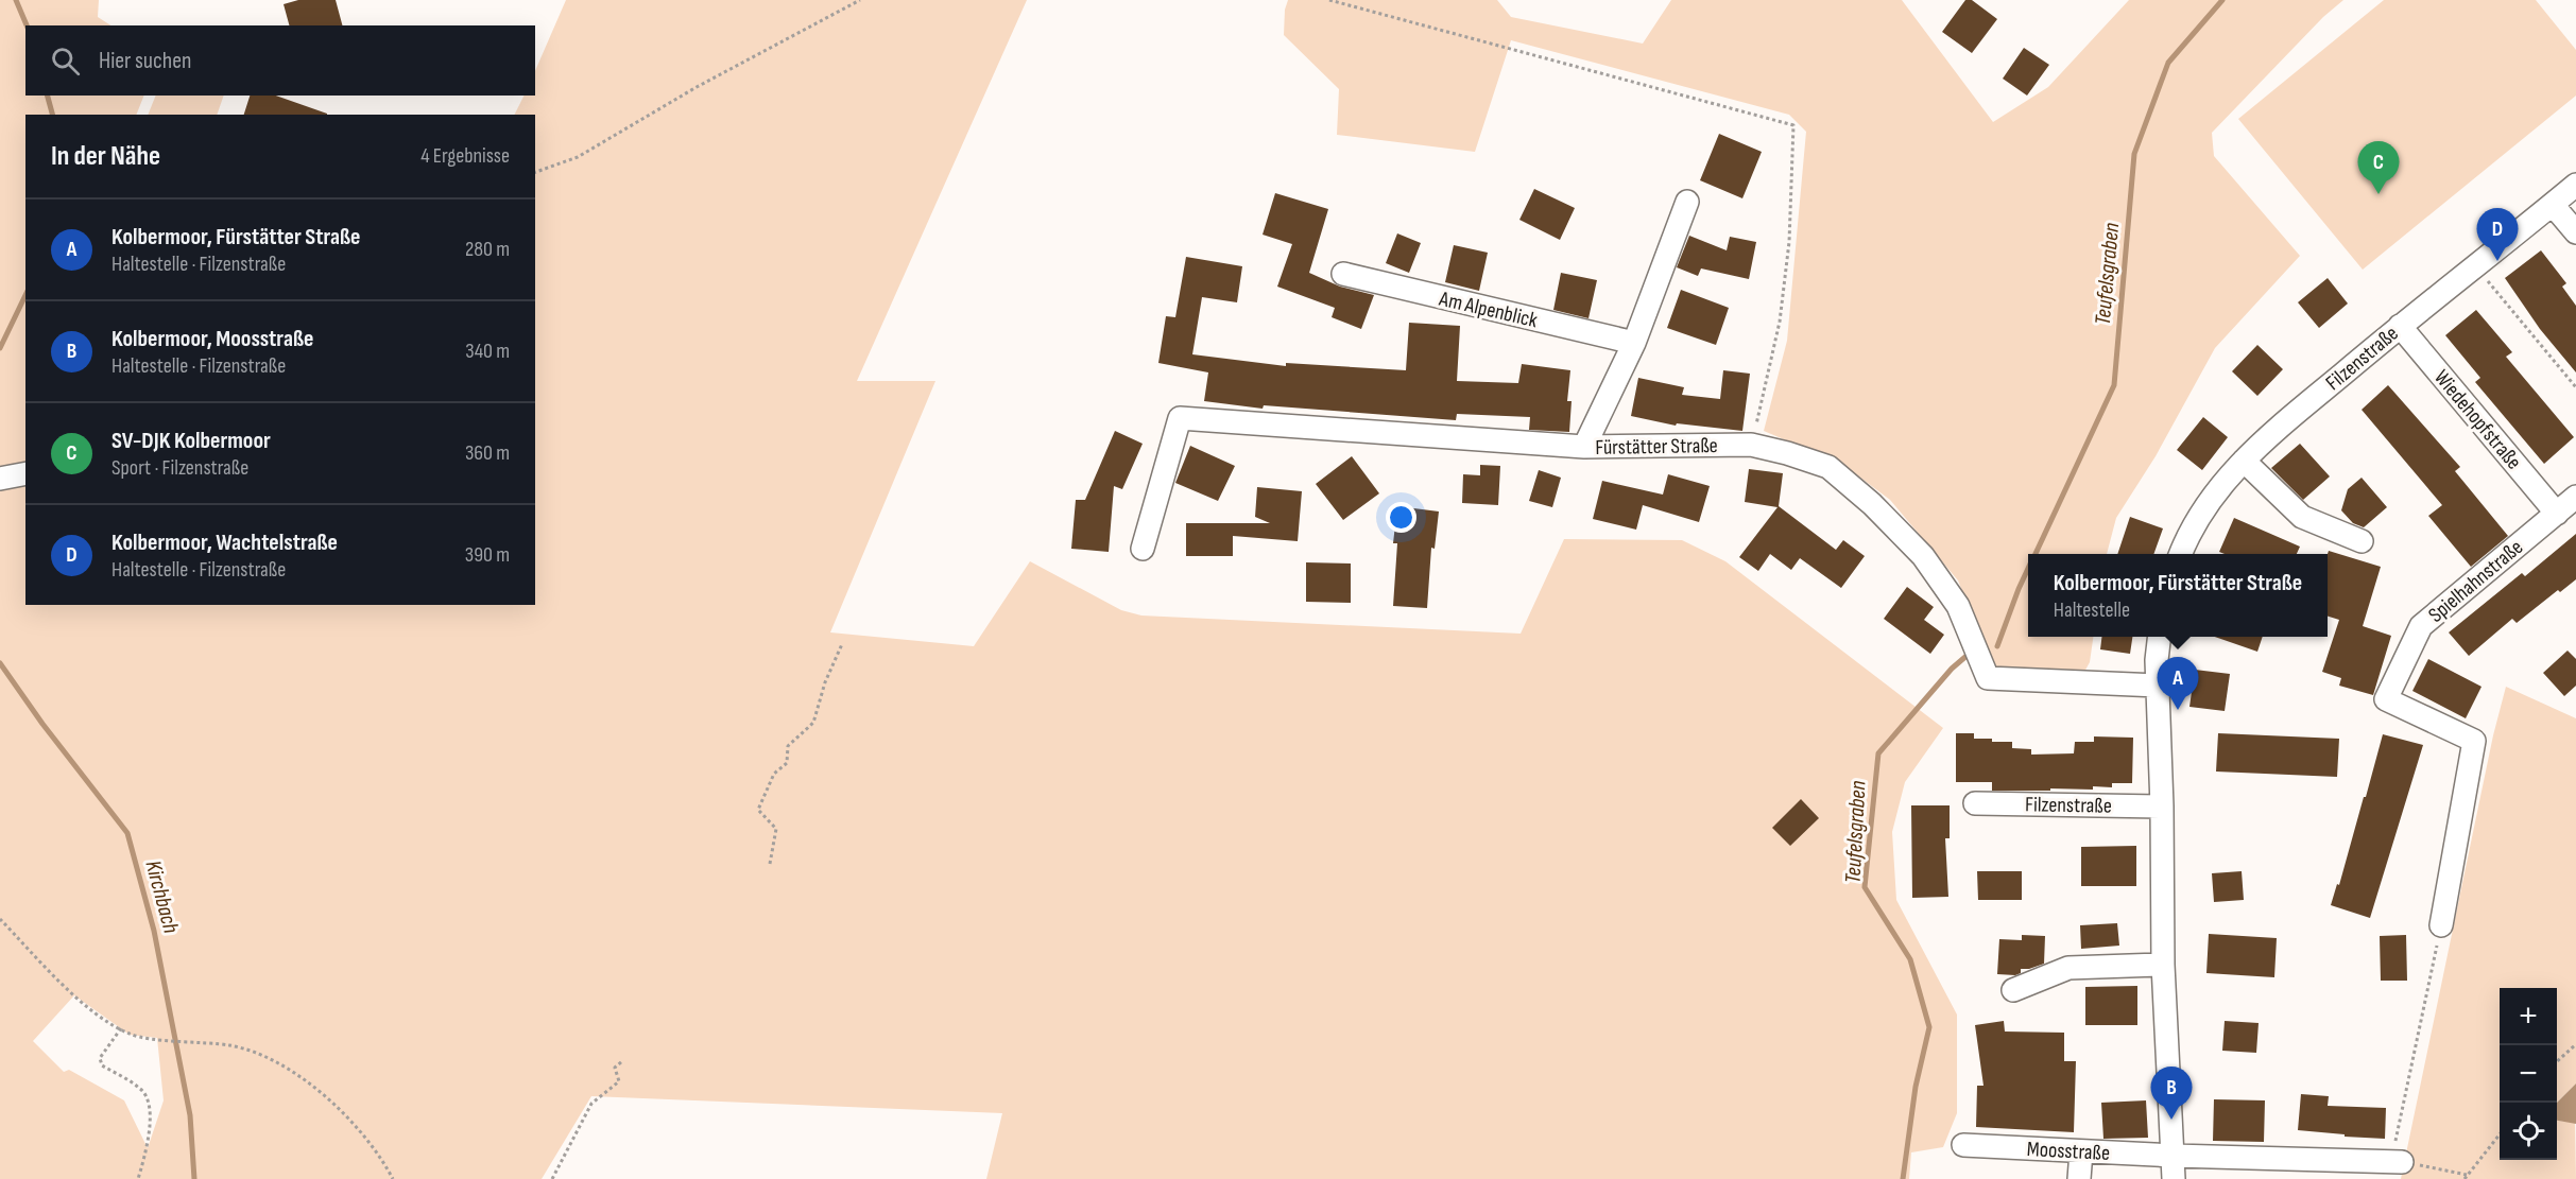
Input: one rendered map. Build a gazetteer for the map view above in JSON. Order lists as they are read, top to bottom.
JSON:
{
  "streets": {
    "street": [
      "Am Alpenblick",
      "Filzenstraße",
      "Wiedehopfstraße",
      "Fürstätter Straße",
      "Spielhahnstraße",
      "Moosstraße"
    ]
  },
  "crossings": [
    ["Filzenstraße", "Wiedehopfstraße"],
    ["Wiedehopfstraße", "Spielhahnstraße"]
  ],
  "water": ["Teufelsgraben", "Kirchbach"],
  "page": {
    "search": "Hier suchen",
    "heading": ["In der Nähe", "4 Ergebnisse"],
    "pins": [
      "C",
      "D",
      "A",
      "B"
    ],
    "list": [
      {
        "mark": "A",
        "name": "Kolbermoor, Fürstätter Straße",
        "note": "Haltestelle · Filzenstraße",
        "value": "280 m"
      },
      {
        "mark": "B",
        "name": "Kolbermoor, Moosstraße",
        "note": "Haltestelle · Filzenstraße",
        "value": "340 m"
      },
      {
        "mark": "C",
        "name": "SV-DJK Kolbermoor",
        "note": "Sport · Filzenstraße",
        "value": "360 m"
      },
      {
        "mark": "D",
        "name": "Kolbermoor, Wachtelstraße",
        "note": "Haltestelle · Filzenstraße",
        "value": "390 m"
      }
    ],
    "popup": ["Kolbermoor, Fürstätter Straße", "Haltestelle"],
    "map_buttons": ["+", "−"]
  }
}
